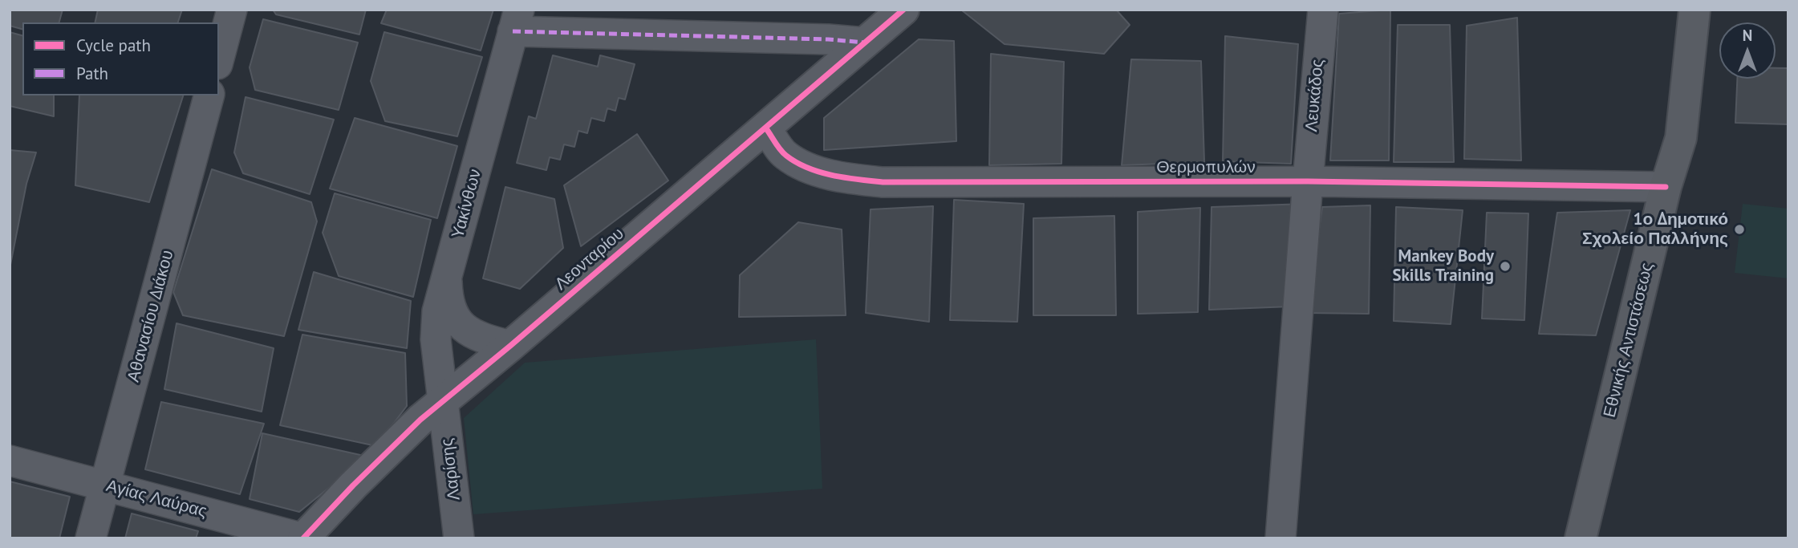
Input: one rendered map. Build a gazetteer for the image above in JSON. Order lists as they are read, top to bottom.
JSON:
{
  "streets": {
    "main road": ["Εθνικής Αντιστάσεως"],
    "street": [
      "Λευκάδος",
      "Θερμοπυλών",
      "Υακίνθων",
      "Λεονταρίου",
      "Αθανασίου Διάκου",
      "Λαρίσης",
      "Αγίας Λαύρας"
    ]
  },
  "crossings": [
    ["Λευκάδος", "Θερμοπυλών"],
    ["Θερμοπυλών", "Λεονταρίου"],
    ["Θερμοπυλών", "Εθνικής Αντιστάσεως"],
    ["Υακίνθων", "Λεονταρίου"],
    ["Υακίνθων", "Λαρίσης"],
    ["Λεονταρίου", "Λαρίσης"],
    ["Λεονταρίου", "Αγίας Λαύρας"],
    ["Αθανασίου Διάκου", "Αγίας Λαύρας"]
  ],
  "places": ["1ο Δημοτικό Σχολείο Παλλήνης", "Mankey Body Skills Training"],
  "legend": ["Cycle path", "Path"],
  "north": "top"
}
